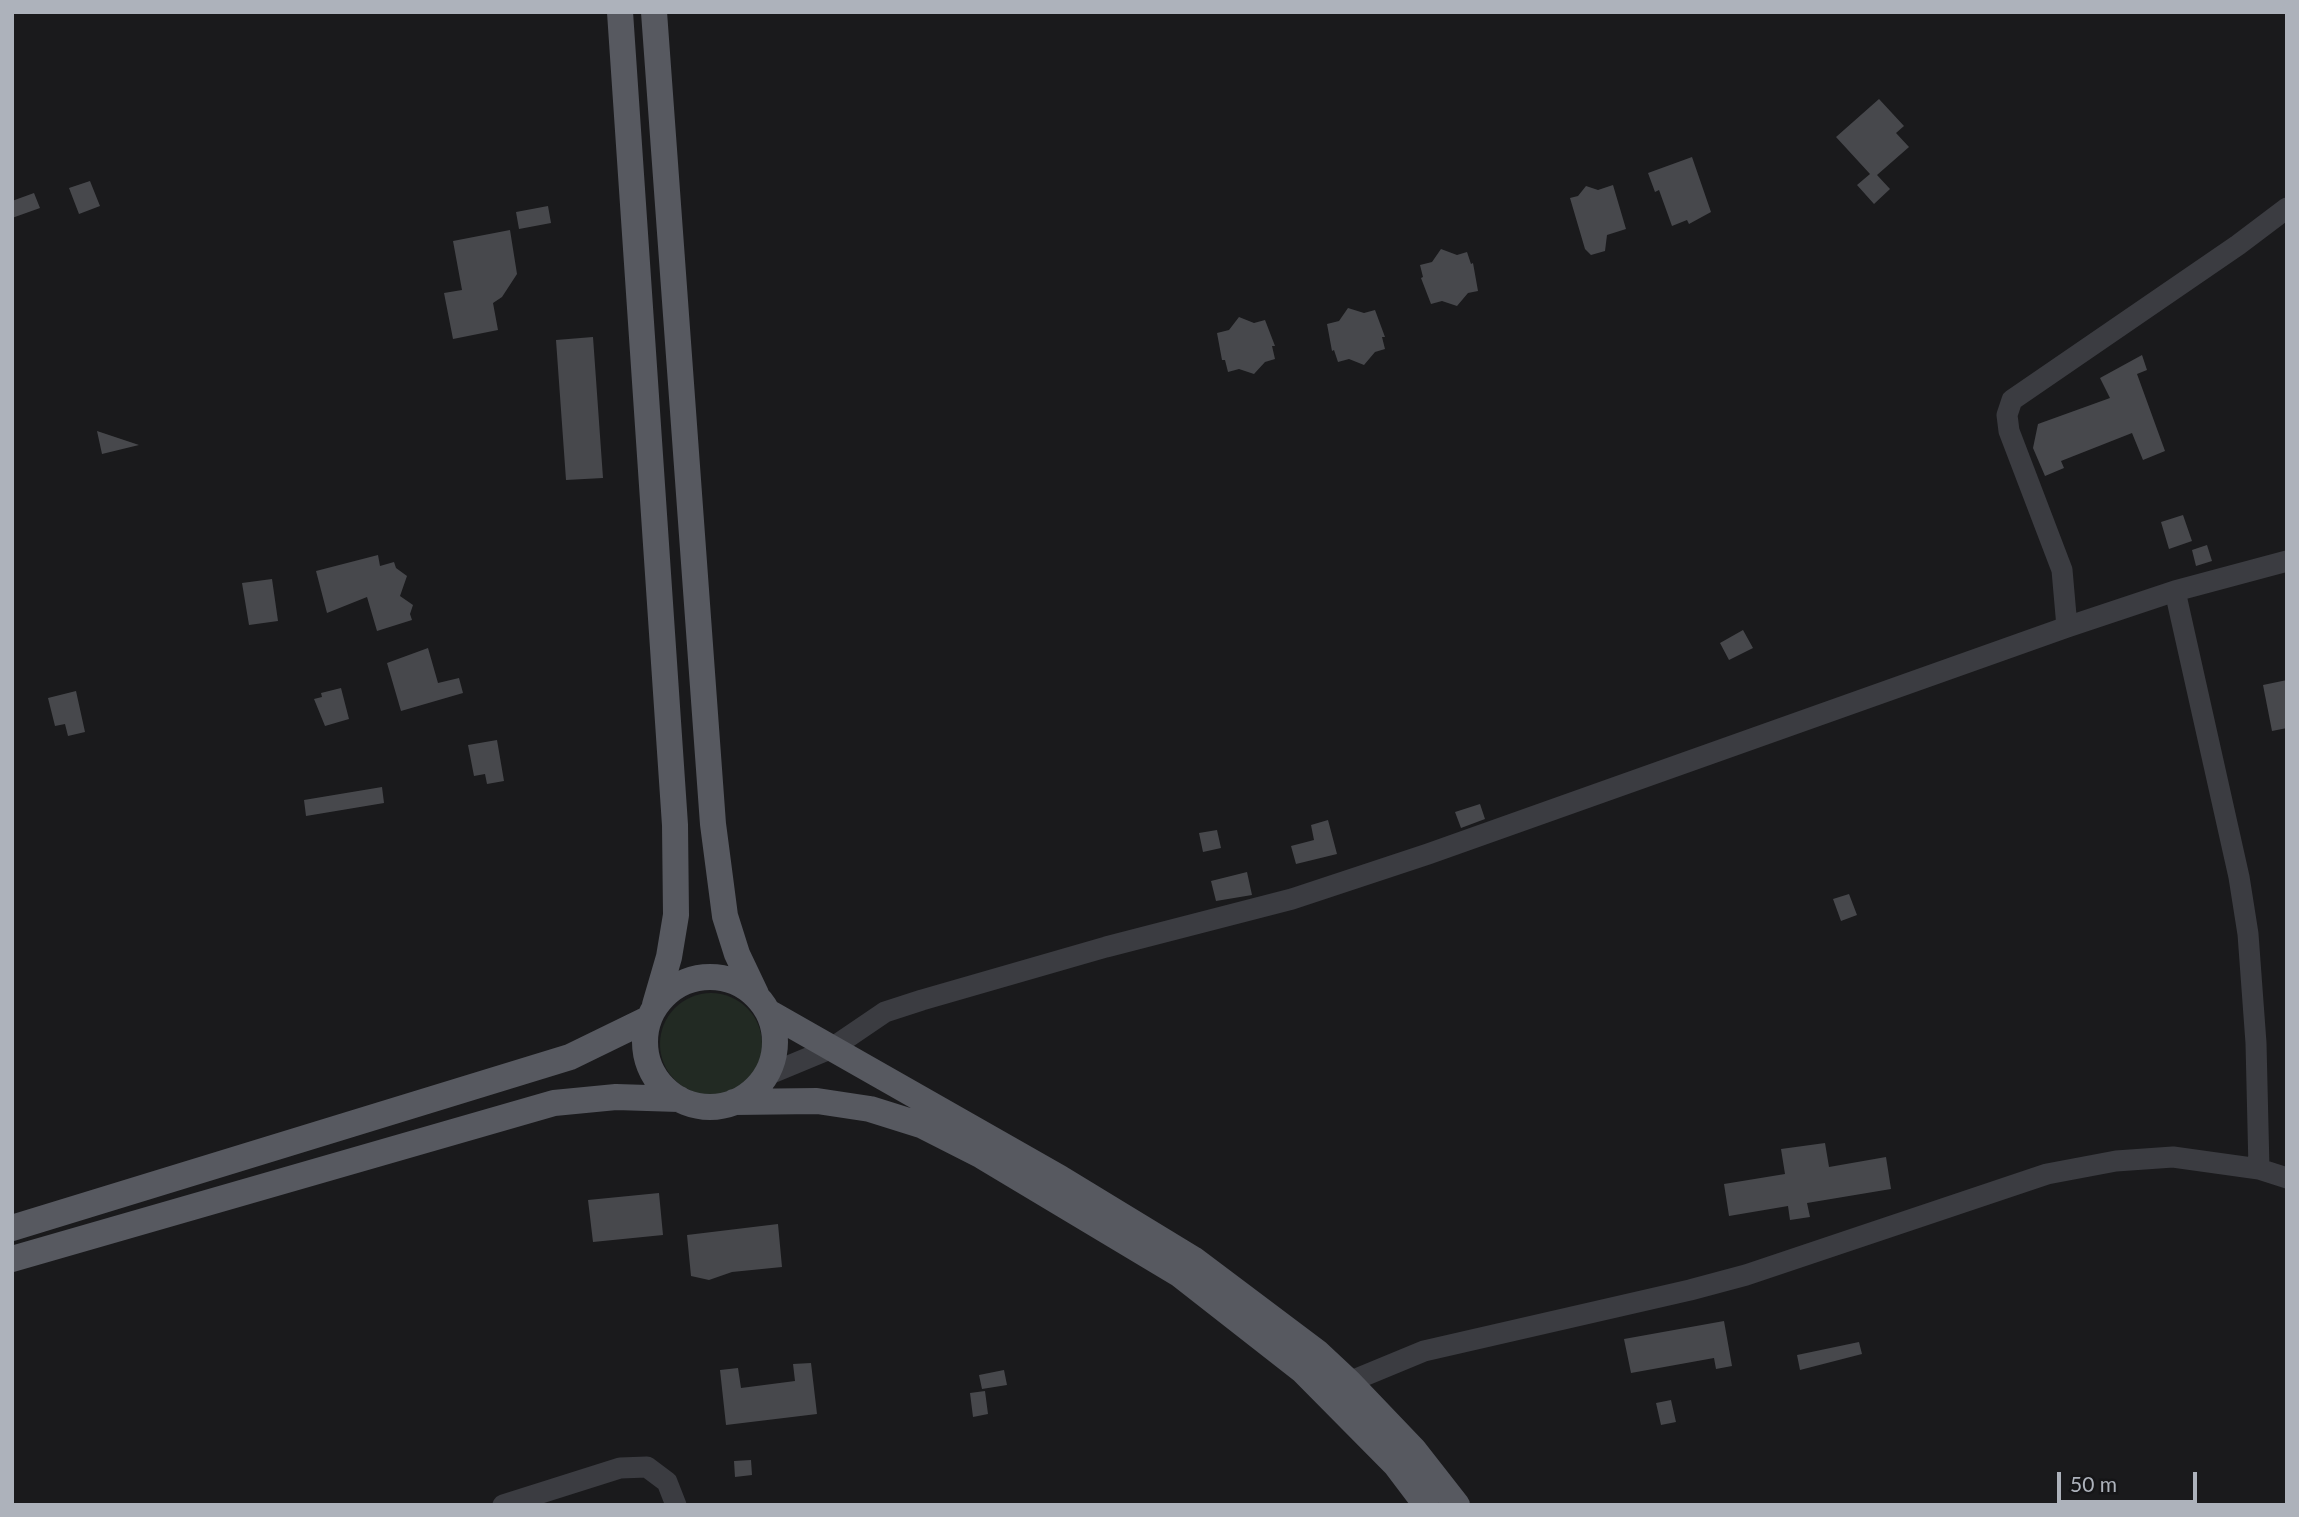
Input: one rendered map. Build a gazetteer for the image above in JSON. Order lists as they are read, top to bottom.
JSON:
{
  "scale_bar": "50 m"
}
